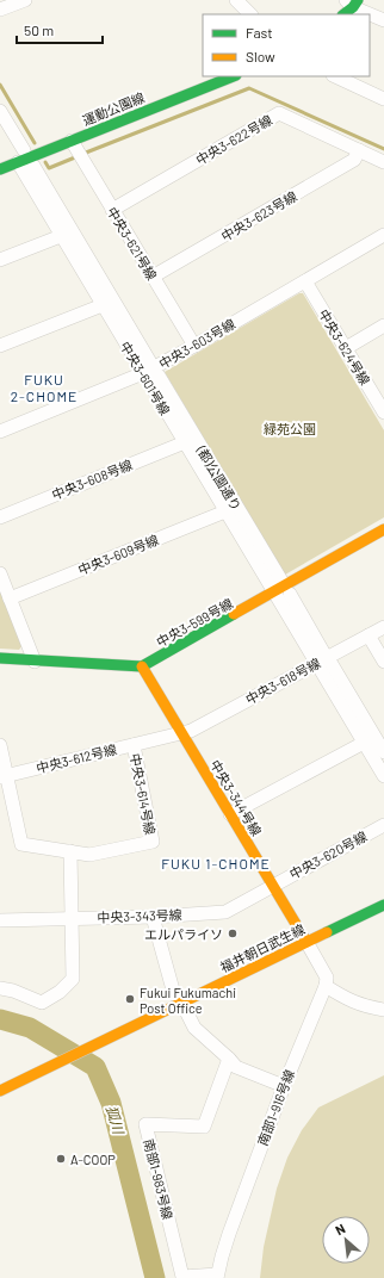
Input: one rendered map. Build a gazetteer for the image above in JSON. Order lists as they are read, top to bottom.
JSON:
{
  "streets": {
    "street": [
      "運動公園線",
      "中央3-622号線",
      "中央3-623号線",
      "中央3-621号線",
      "中央3-603号線",
      "中央3-624号線",
      "中央3-601号線",
      "(都)公園通り",
      "中央3-608号線",
      "中央3-609号線",
      "中央3-599号線",
      "中央3-618号線",
      "中央3-612号線",
      "中央3-614号線",
      "中央3-344号線",
      "中央3-620号線",
      "中央3-343号線",
      "福井朝日武生線",
      "南部1-916号線",
      "南部1-983号線"
    ]
  },
  "crossings": [
    ["運動公園線", "中央3-621号線"],
    ["運動公園線", "中央3-601号線"],
    ["中央3-622号線", "中央3-623号線"],
    ["中央3-622号線", "中央3-621号線"],
    ["中央3-623号線", "中央3-621号線"],
    ["中央3-621号線", "中央3-603号線"],
    ["中央3-603号線", "中央3-624号線"],
    ["中央3-603号線", "中央3-601号線"],
    ["中央3-601号線", "中央3-608号線"],
    ["中央3-601号線", "中央3-609号線"],
    ["中央3-601号線", "中央3-599号線"],
    ["中央3-599号線", "中央3-344号線"],
    ["中央3-618号線", "中央3-612号線"],
    ["中央3-618号線", "中央3-344号線"],
    ["中央3-612号線", "中央3-614号線"],
    ["中央3-612号線", "中央3-344号線"],
    ["中央3-344号線", "中央3-620号線"],
    ["中央3-344号線", "中央3-343号線"],
    ["中央3-344号線", "福井朝日武生線"],
    ["中央3-620号線", "中央3-343号線"],
    ["南部1-916号線", "南部1-983号線"]
  ],
  "districts": ["FUKU 2-CHOME", "FUKU 1-CHOME"],
  "water": ["狐川"],
  "parks": ["緑苑公園"],
  "places": ["エルパライソ", "Fukui Fukumachi Post Office", "A-COOP"],
  "legend": ["Fast", "Slow"],
  "scale_bar": "50 m",
  "north": "top left"
}
